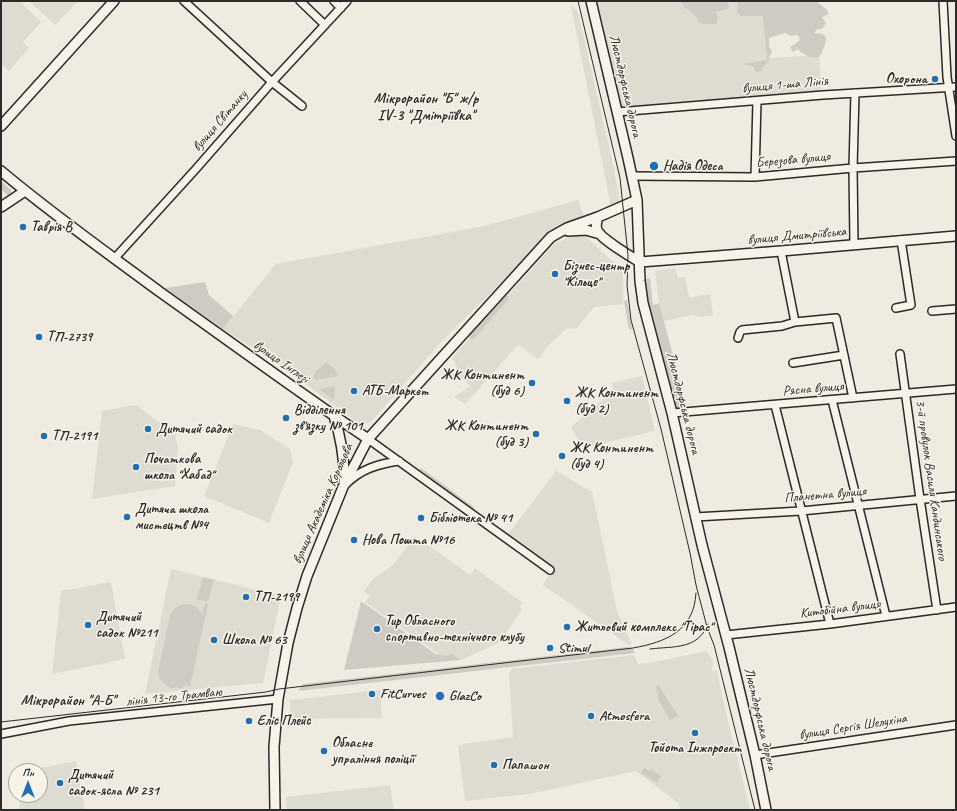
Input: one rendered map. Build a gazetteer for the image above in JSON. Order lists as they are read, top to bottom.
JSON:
{
  "streets": {
    "main road": [
      "Люстдорфська дорога",
      "вулиця Дмитріївська",
      "вулиця Інглезі",
      "вулиця Академіка Корольова"
    ],
    "street": [
      "вулиця 1-ша Лінія",
      "вулиця Світанку",
      "Березова вулиця",
      "Рясна вулиця",
      "3-й провулок Василя Кандинського",
      "Планетна вулиця",
      "Китобійна вулиця",
      "лінія 13-го Трамваю",
      "вулиця Сергія Шелухіна"
    ]
  },
  "crossings": [
    ["вулиця 1-ша Лінія", "Люстдорфська дорога"],
    ["Люстдорфська дорога", "Березова вулиця"],
    ["Люстдорфська дорога", "вулиця Дмитріївська"],
    ["Люстдорфська дорога", "Рясна вулиця"],
    ["Люстдорфська дорога", "Планетна вулиця"],
    ["Люстдорфська дорога", "вулиця Академіка Корольова"],
    ["Люстдорфська дорога", "Китобійна вулиця"],
    ["Люстдорфська дорога", "вулиця Сергія Шелухіна"],
    ["вулиця Світанку", "вулиця Інглезі"],
    ["вулиця Інглезі", "вулиця Академіка Корольова"],
    ["Рясна вулиця", "3-й провулок Василя Кандинського"],
    ["3-й провулок Василя Кандинського", "Планетна вулиця"],
    ["3-й провулок Василя Кандинського", "Китобійна вулиця"],
    ["вулиця Академіка Корольова", "лінія 13-го Трамваю"]
  ],
  "districts": ["Мікрорайон \"Б\" ж/р IV-3 \"Дмітріївка\"", "Мікрорайон \"А-Б\""],
  "places": [
    "Охорона",
    "Надія Одеса",
    "Таврія В",
    "Бізнес-центр \"Кільце\"",
    "ТП-2739",
    "ЖК Континент (буд 6)",
    "АТБ-Маркет",
    "ЖК Континент (буд 2)",
    "Відділення зв'язку № 101",
    "Дитячий садок",
    "ЖК Континент (буд 3)",
    "ТП-2191",
    "ЖК Континент (буд 4)",
    "Початкова школа \"Хабад\"",
    "Дитяча школа мистецтв №4",
    "Бібліотека № 41",
    "Нова Пошта №16",
    "ТП-2199",
    "Дитячий садок №211",
    "Житловий комплекс \"Тірас\"",
    "Тир Обласного спортивно-технічного клубу",
    "Школа № 63",
    "Stimul",
    "FitCurves",
    "GlazCo",
    "Atmosfera",
    "Еліс Плейс",
    "Тойота Інжпроект",
    "Обласне упраління поліції",
    "Папашон",
    "Дитячий садок-ясла № 231"
  ],
  "north": "top"
}
